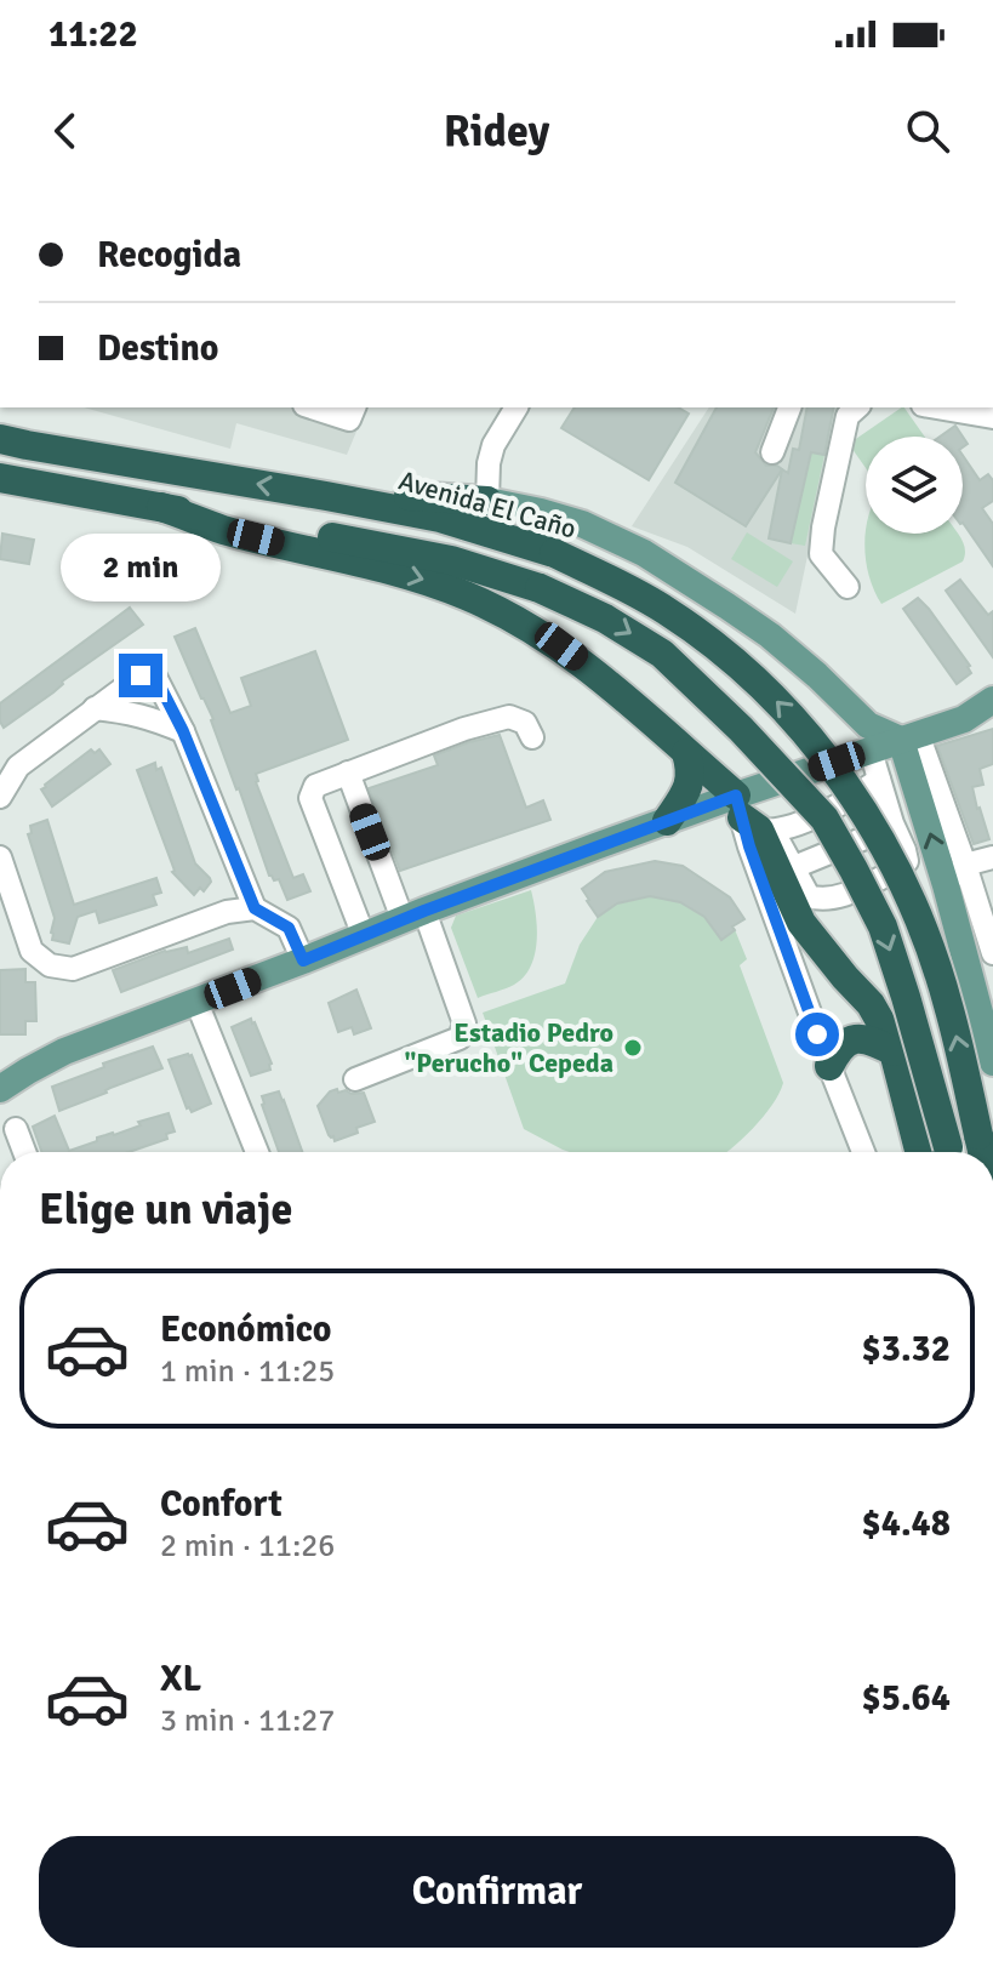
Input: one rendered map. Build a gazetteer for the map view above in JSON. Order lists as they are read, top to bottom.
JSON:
{
  "streets": {
    "highway": ["Avenida El Caño"]
  },
  "places": ["Estadio Pedro \"Perucho\" Cepeda"],
  "page": {
    "status": "11:22",
    "header": "Ridey",
    "banner": ["Recogida", "Destino"],
    "bubble": "2 min",
    "heading": "Elige un viaje",
    "list": [
      {
        "name": "Económico",
        "note": "1 min · 11:25",
        "value": "$3.32"
      },
      {
        "name": "Confort",
        "note": "2 min · 11:26",
        "value": "$4.48"
      },
      {
        "name": "XL",
        "note": "3 min · 11:27",
        "value": "$5.64"
      }
    ],
    "buttons": "Confirmar"
  }
}
